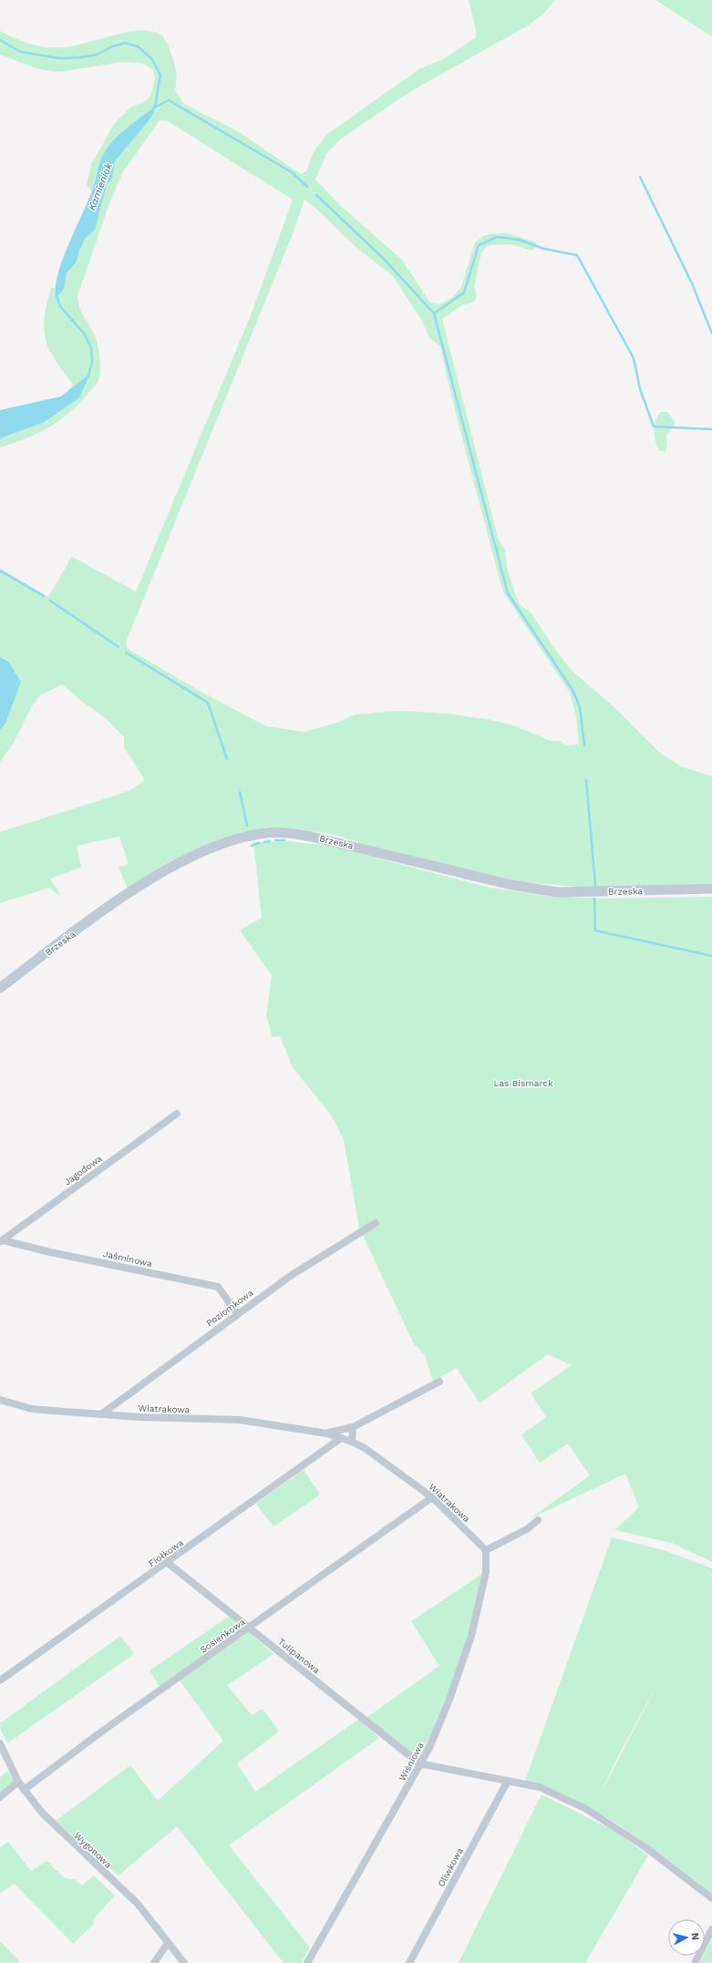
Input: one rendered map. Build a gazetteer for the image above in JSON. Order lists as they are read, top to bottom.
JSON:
{
  "streets": {
    "street": [
      "Brzeska",
      "Jagodowa",
      "Jaśminowa",
      "Poziomkowa",
      "Wiatrakowa",
      "Fiołkowa",
      "Sosienkowa",
      "Tulipanowa",
      "Wiśniowa",
      "Wygonowa",
      "Oliwkowa"
    ]
  },
  "crossings": [
    ["Jagodowa", "Jaśminowa"],
    ["Jaśminowa", "Poziomkowa"],
    ["Poziomkowa", "Wiatrakowa"],
    ["Wiatrakowa", "Fiołkowa"],
    ["Wiatrakowa", "Sosienkowa"],
    ["Wiatrakowa", "Wiśniowa"],
    ["Fiołkowa", "Tulipanowa"],
    ["Sosienkowa", "Tulipanowa"],
    ["Sosienkowa", "Wygonowa"],
    ["Tulipanowa", "Wiśniowa"]
  ],
  "water": ["Kamieniok"],
  "parks": ["Las Bismarck"],
  "north": "right"
}
